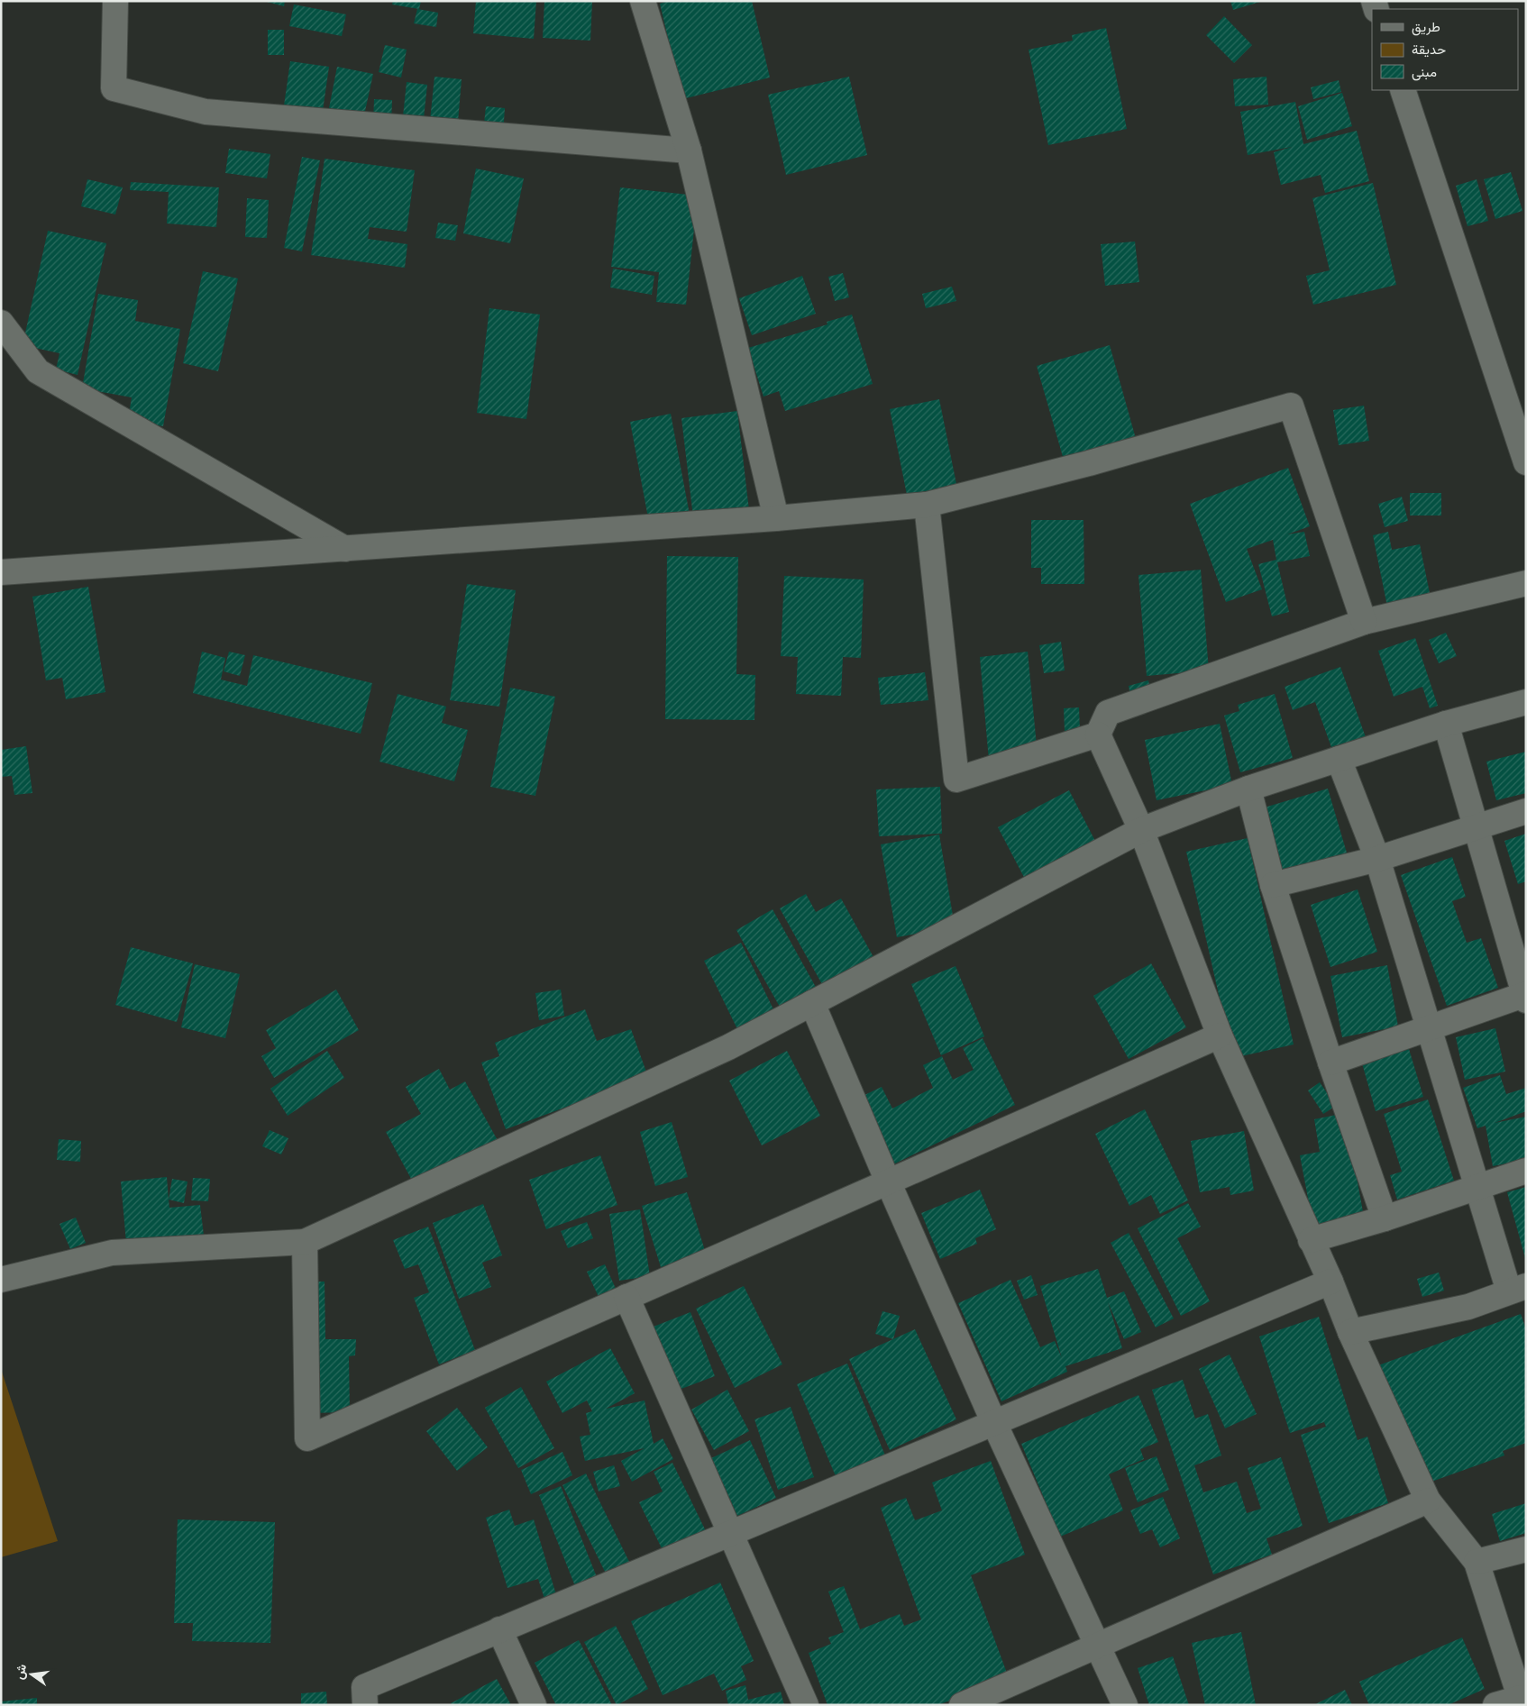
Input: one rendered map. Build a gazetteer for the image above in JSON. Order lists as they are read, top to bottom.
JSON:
{
  "legend": ["طريق", "حديقة", "مبنى"],
  "north": "left"
}
